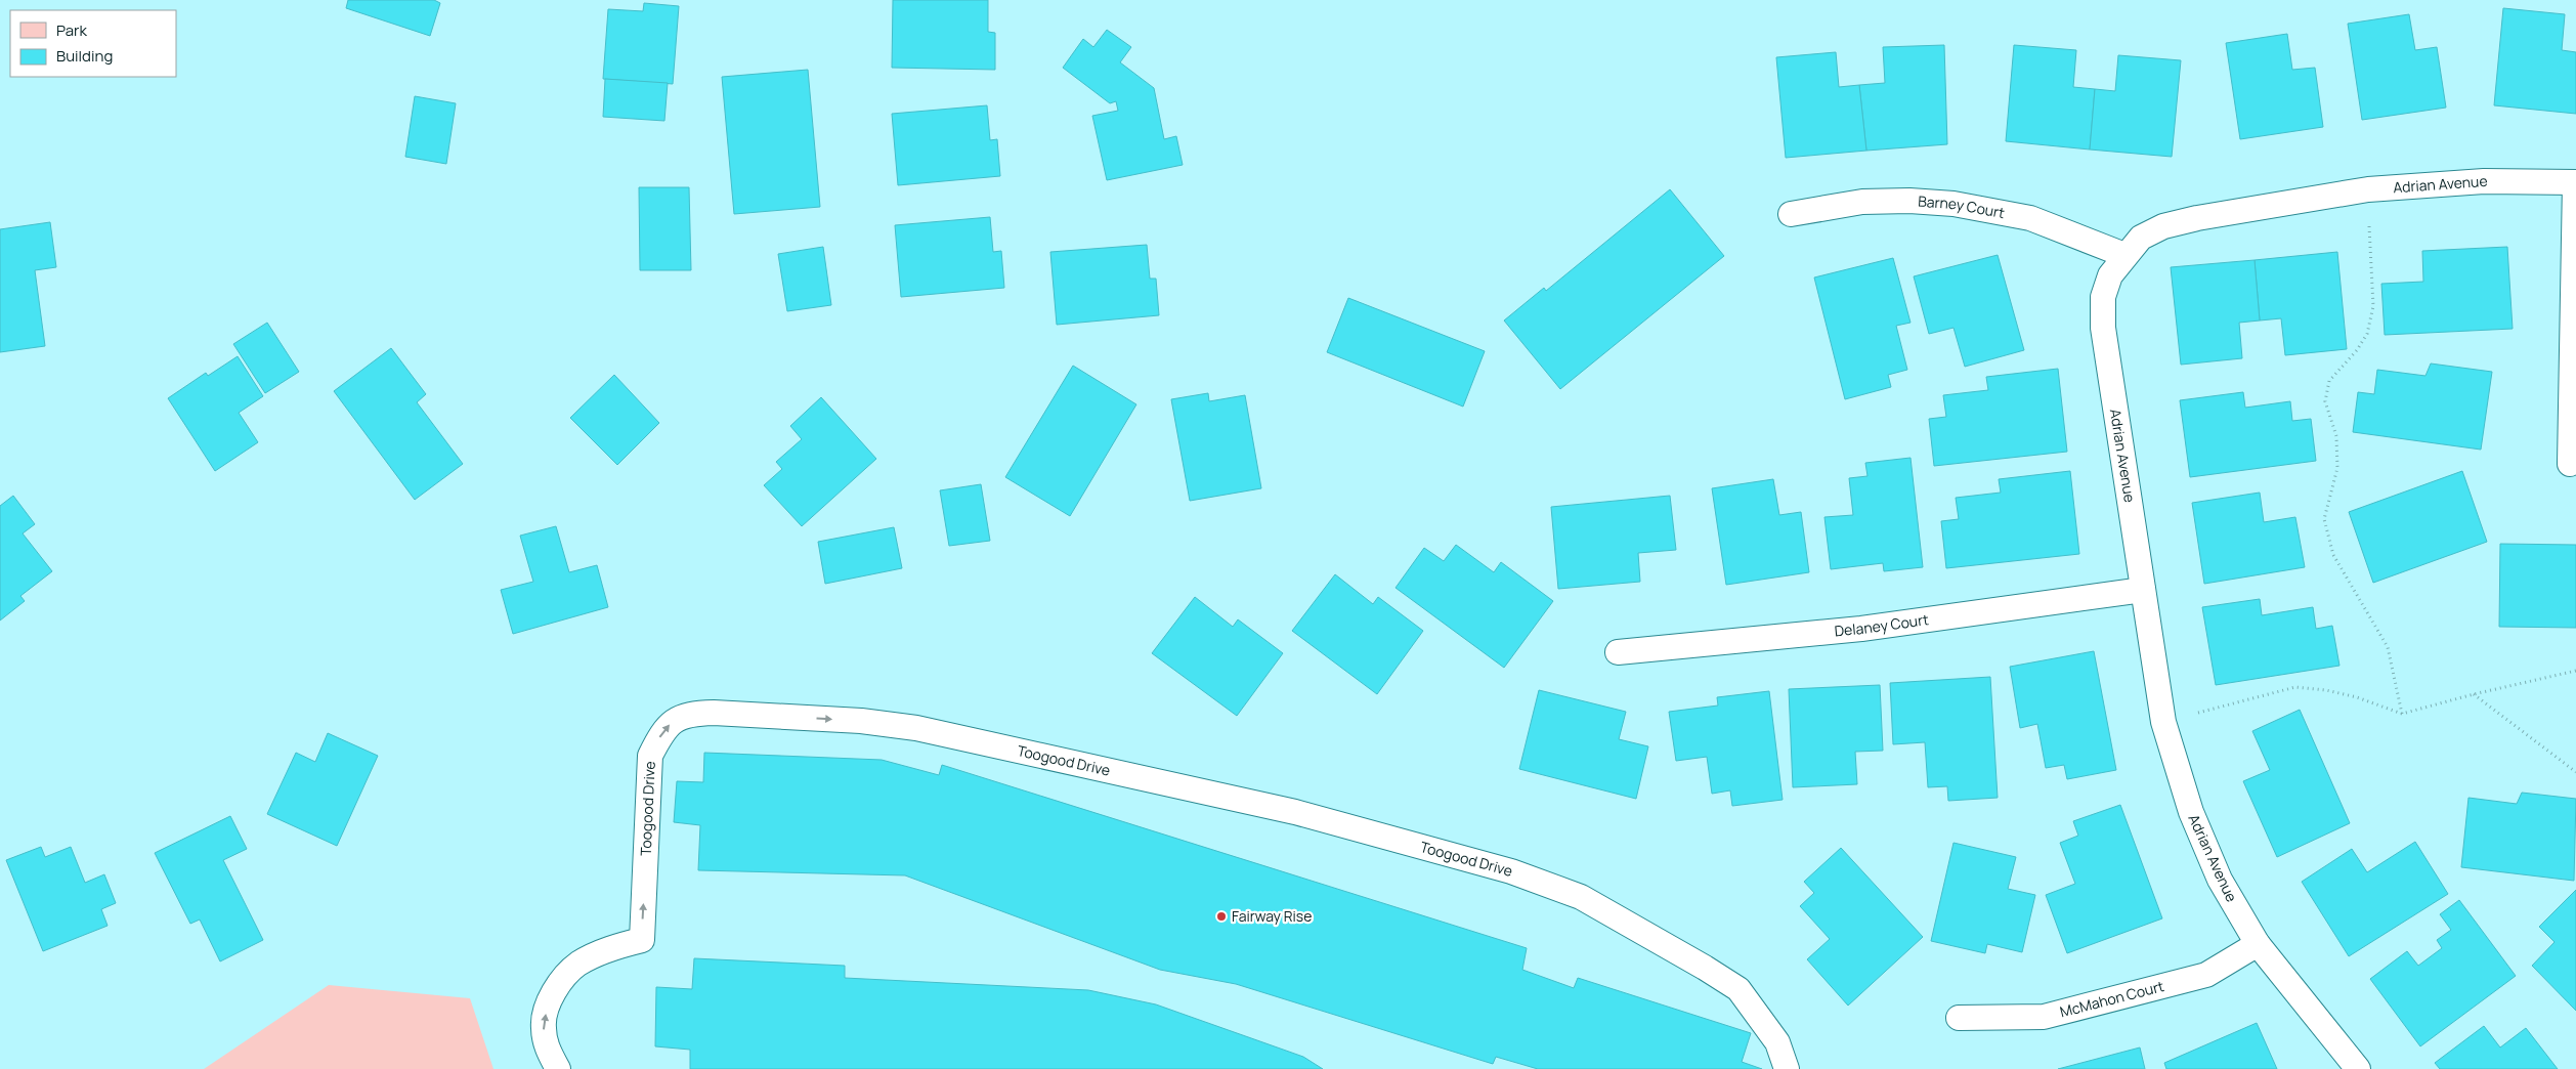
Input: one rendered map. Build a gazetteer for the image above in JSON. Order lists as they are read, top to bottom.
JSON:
{
  "streets": {
    "lane": [
      "Adrian Avenue",
      "Barney Court",
      "Delaney Court",
      "Toogood Drive",
      "McMahon Court"
    ]
  },
  "crossings": [
    ["Adrian Avenue", "Barney Court"],
    ["Adrian Avenue", "Delaney Court"],
    ["Adrian Avenue", "McMahon Court"]
  ],
  "places": ["Fairway Rise"],
  "legend": ["Park", "Building"]
}
